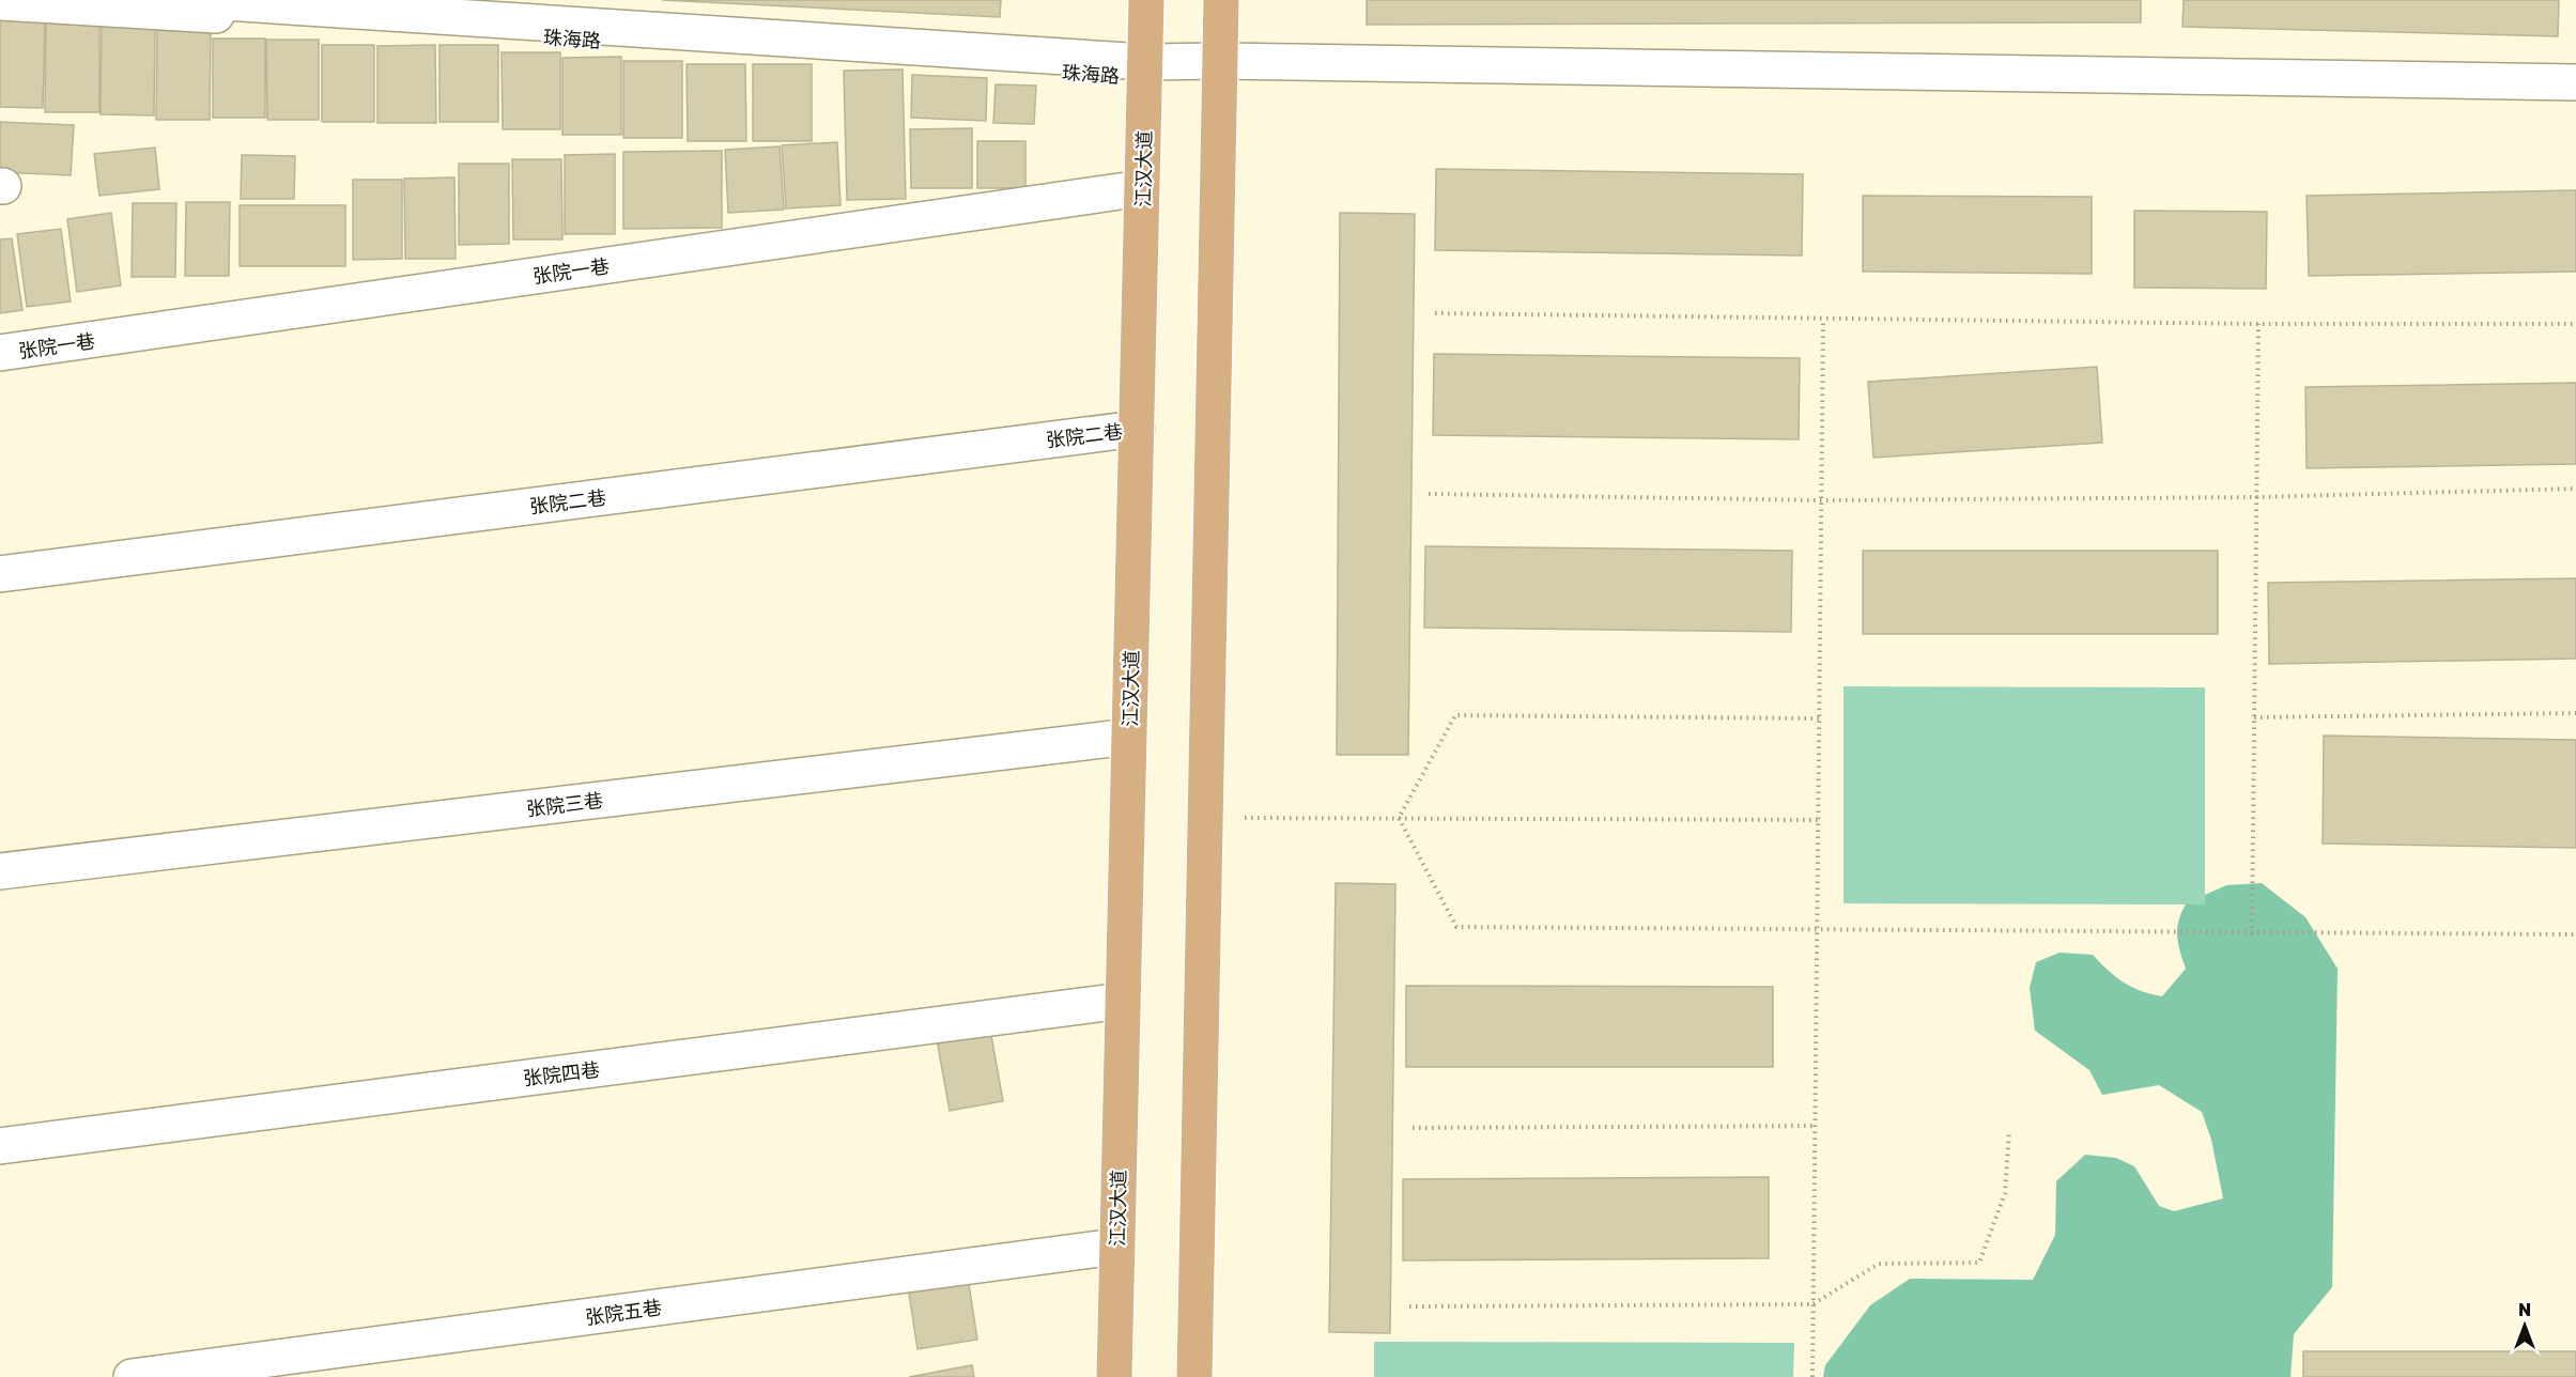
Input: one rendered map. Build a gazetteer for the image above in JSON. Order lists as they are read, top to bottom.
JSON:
{
  "streets": {
    "main road": ["江汉大道"],
    "street": [
      "珠海路",
      "张院一巷",
      "张院二巷",
      "张院三巷",
      "张院四巷",
      "张院五巷"
    ]
  },
  "crossings": [
    ["珠海路", "江汉大道"],
    ["江汉大道", "张院一巷"],
    ["江汉大道", "张院二巷"],
    ["江汉大道", "张院三巷"],
    ["江汉大道", "张院四巷"],
    ["江汉大道", "张院五巷"]
  ],
  "north": "top"
}
